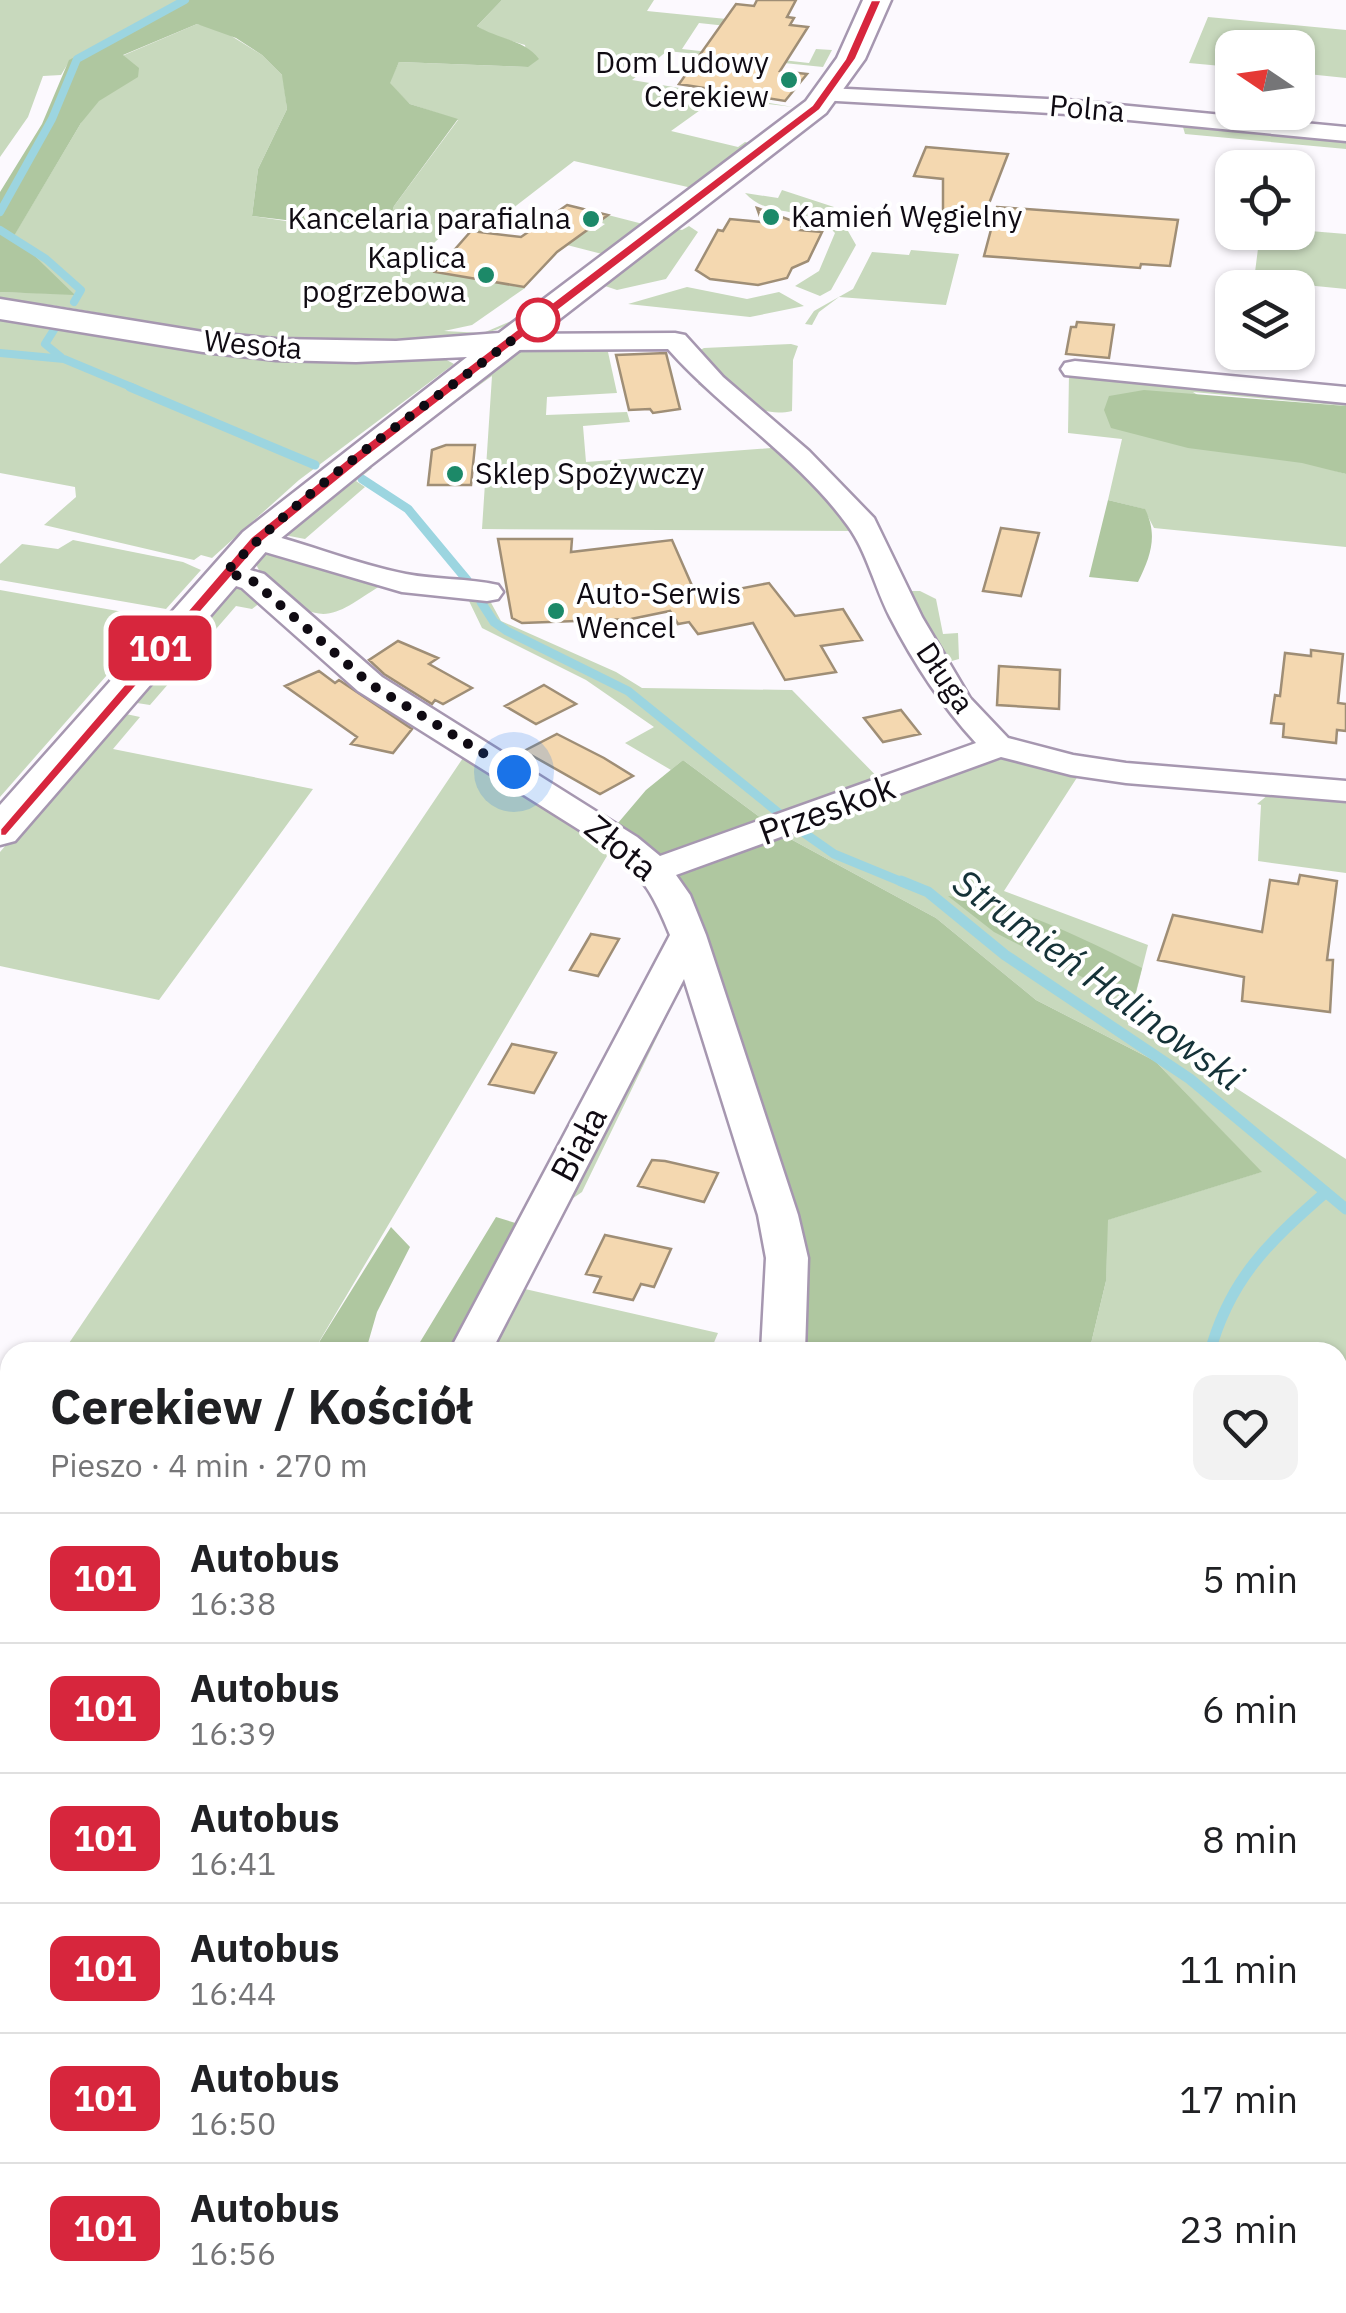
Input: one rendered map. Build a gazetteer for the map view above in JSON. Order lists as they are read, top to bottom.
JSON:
{
  "streets": {
    "street": [
      "Polna",
      "Wesoła",
      "Długa",
      "Przeskok",
      "Złota",
      "Biała"
    ]
  },
  "crossings": [
    ["Wesoła", "Długa"],
    ["Długa", "Przeskok"],
    ["Przeskok", "Złota"],
    ["Złota", "Biała"]
  ],
  "water": ["Strumień Halinowski"],
  "places": [
    "Dom Ludowy Cerekiew",
    "Kamień Węgielny",
    "Kancelaria parafialna",
    "Kaplica pogrzebowa",
    "Sklep Spożywczy",
    "Auto-Serwis Wencel"
  ],
  "lines": ["bus line 101"],
  "north": "left",
  "page": {
    "on_map": "101",
    "heading": ["Cerekiew / Kościół", "Pieszo · 4 min · 270 m"],
    "list": [
      {
        "mark": "101",
        "name": "Autobus",
        "note": "16:38",
        "value": "5 min"
      },
      {
        "mark": "101",
        "name": "Autobus",
        "note": "16:39",
        "value": "6 min"
      },
      {
        "mark": "101",
        "name": "Autobus",
        "note": "16:41",
        "value": "8 min"
      },
      {
        "mark": "101",
        "name": "Autobus",
        "note": "16:44",
        "value": "11 min"
      },
      {
        "mark": "101",
        "name": "Autobus",
        "note": "16:50",
        "value": "17 min"
      },
      {
        "mark": "101",
        "name": "Autobus",
        "note": "16:56",
        "value": "23 min"
      }
    ]
  }
}
